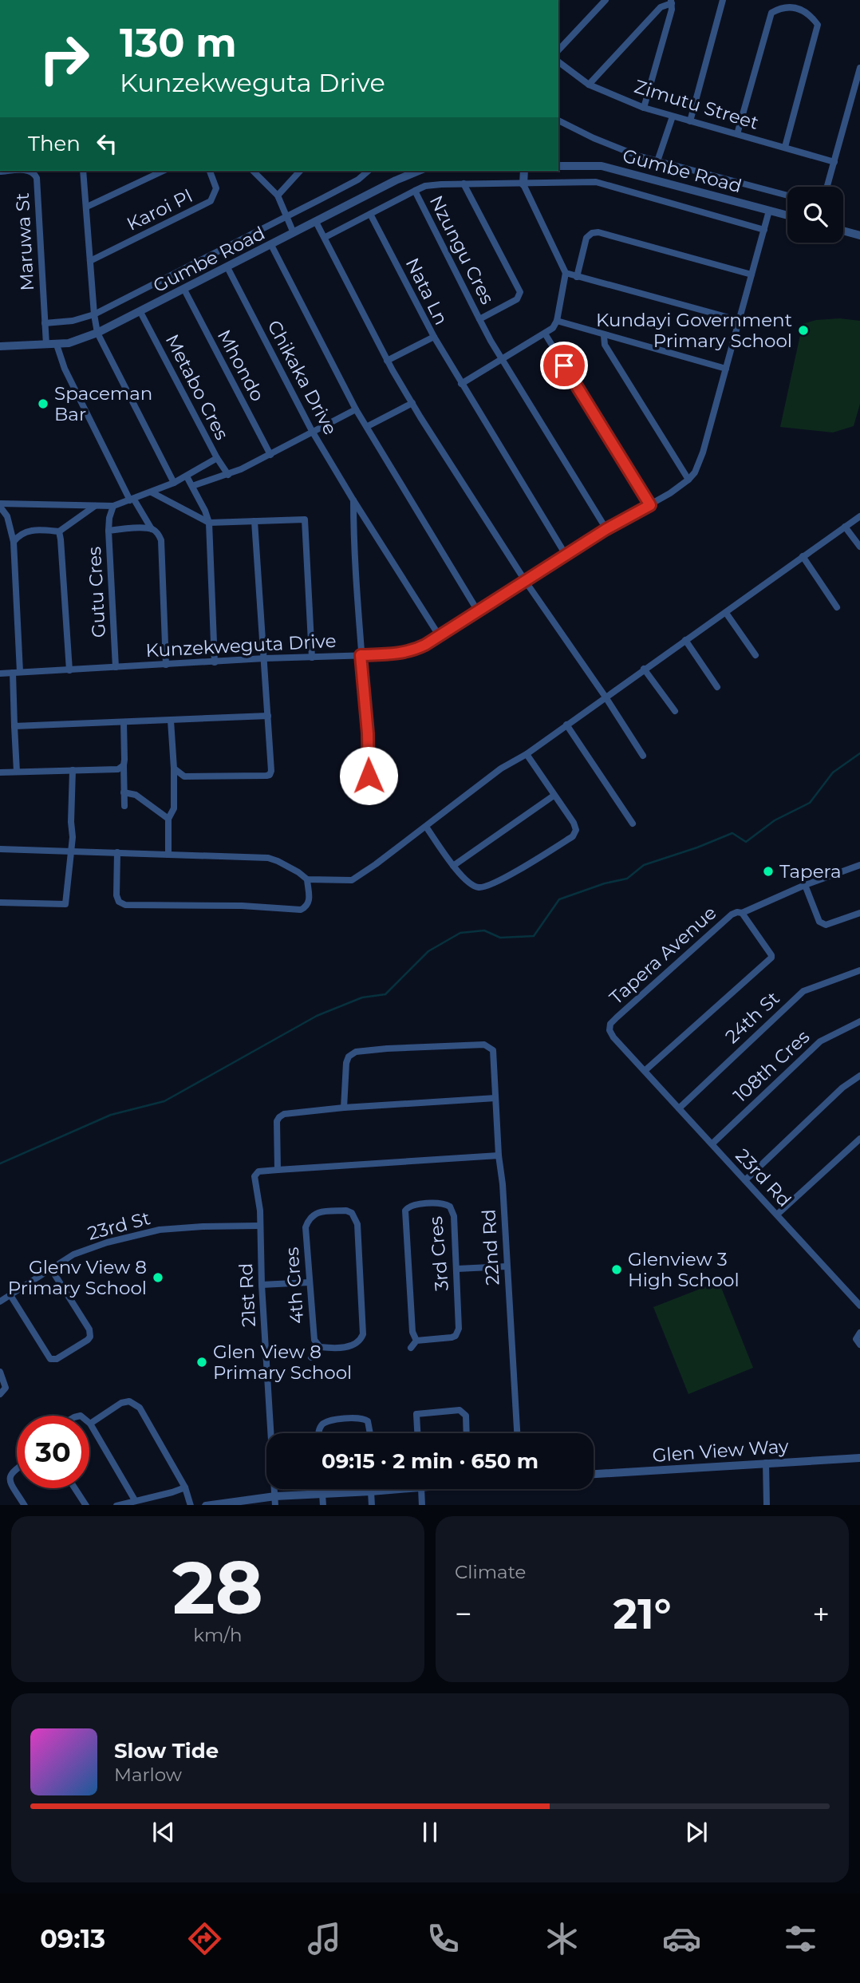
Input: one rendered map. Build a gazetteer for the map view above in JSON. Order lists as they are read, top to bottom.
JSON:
{
  "streets": {
    "street": [
      "Zimutu Street",
      "Gumbe Road",
      "Karoi Pl",
      "Maruwa St",
      "Nzungu Cres",
      "Nata Ln",
      "Mhondo",
      "Chikaka Drive",
      "Metabo Cres",
      "Gutu Cres",
      "Kunzekweguta Drive",
      "Tapera Avenue",
      "24th St",
      "108th Cres",
      "23rd Rd",
      "23rd St",
      "22nd Rd",
      "3rd Cres",
      "4th Cres",
      "21st Rd",
      "Glen View Way"
    ]
  },
  "crossings": [
    ["Gumbe Road", "Maruwa St"],
    ["Gumbe Road", "Mhondo"],
    ["Gumbe Road", "Chikaka Drive"],
    ["Gumbe Road", "Metabo Cres"],
    ["Gumbe Road", "Kunzekweguta Drive"],
    ["Chikaka Drive", "Kunzekweguta Drive"],
    ["Gutu Cres", "Kunzekweguta Drive"],
    ["Tapera Avenue", "23rd Rd"],
    ["24th St", "23rd Rd"],
    ["108th Cres", "23rd Rd"],
    ["23rd St", "21st Rd"]
  ],
  "places": [
    "Kundayi Government Primary School",
    "Spaceman Bar",
    "Tapera",
    "Glenview 3 High School",
    "Glenv View 8 Primary School",
    "Glen View 8 Primary School"
  ],
  "page": {
    "turn": ["130 m", "Kunzekweguta Drive"],
    "then": "Then",
    "limit": "30",
    "trip": "09:15 · 2 min · 650 m",
    "tile": [
      ["28", "km/h"],
      "Climate"
    ],
    "heat": ["−", "21°", "+"],
    "song": ["Slow Tide", "Marlow"],
    "tabs": "09:13"
  }
}
